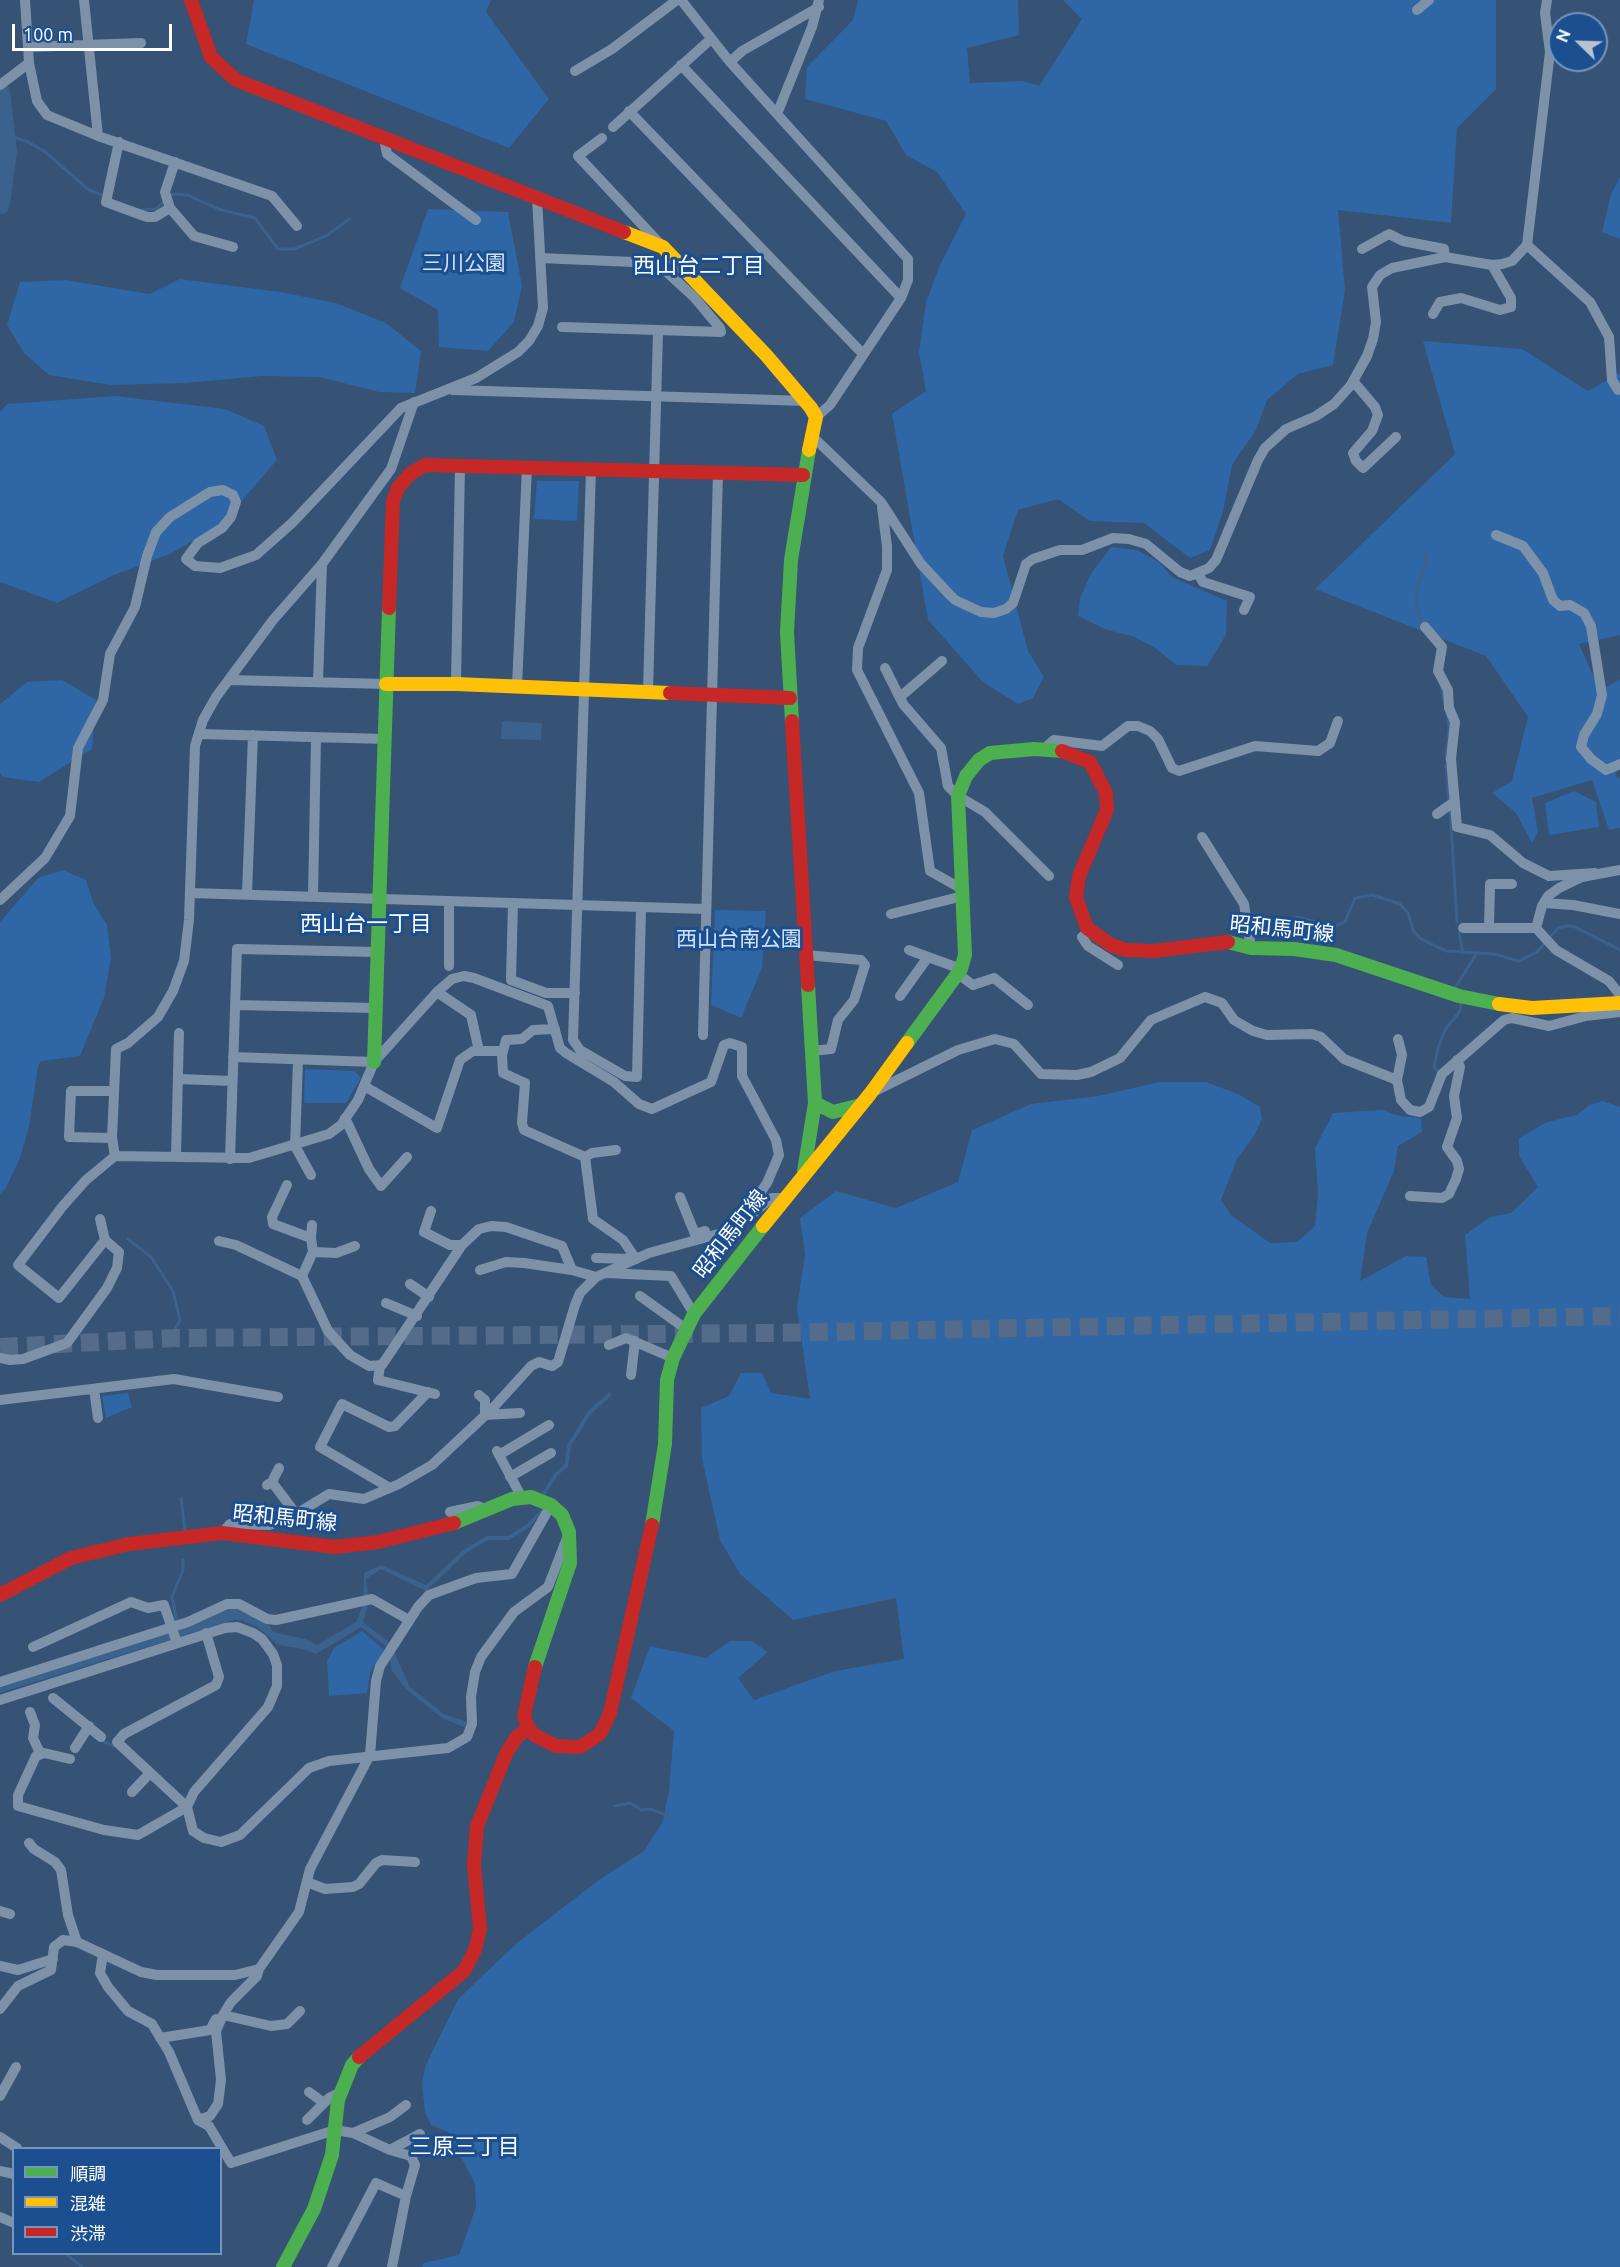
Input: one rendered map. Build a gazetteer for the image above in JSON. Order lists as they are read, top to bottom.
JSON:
{
  "streets": {
    "street": ["昭和馬町線"]
  },
  "districts": ["西山台二丁目", "西山台一丁目", "三原三丁目"],
  "parks": ["三川公園", "西山台南公園"],
  "legend": ["順調", "混雑", "渋滞"],
  "scale_bar": "100 m",
  "north": "top left"
}
